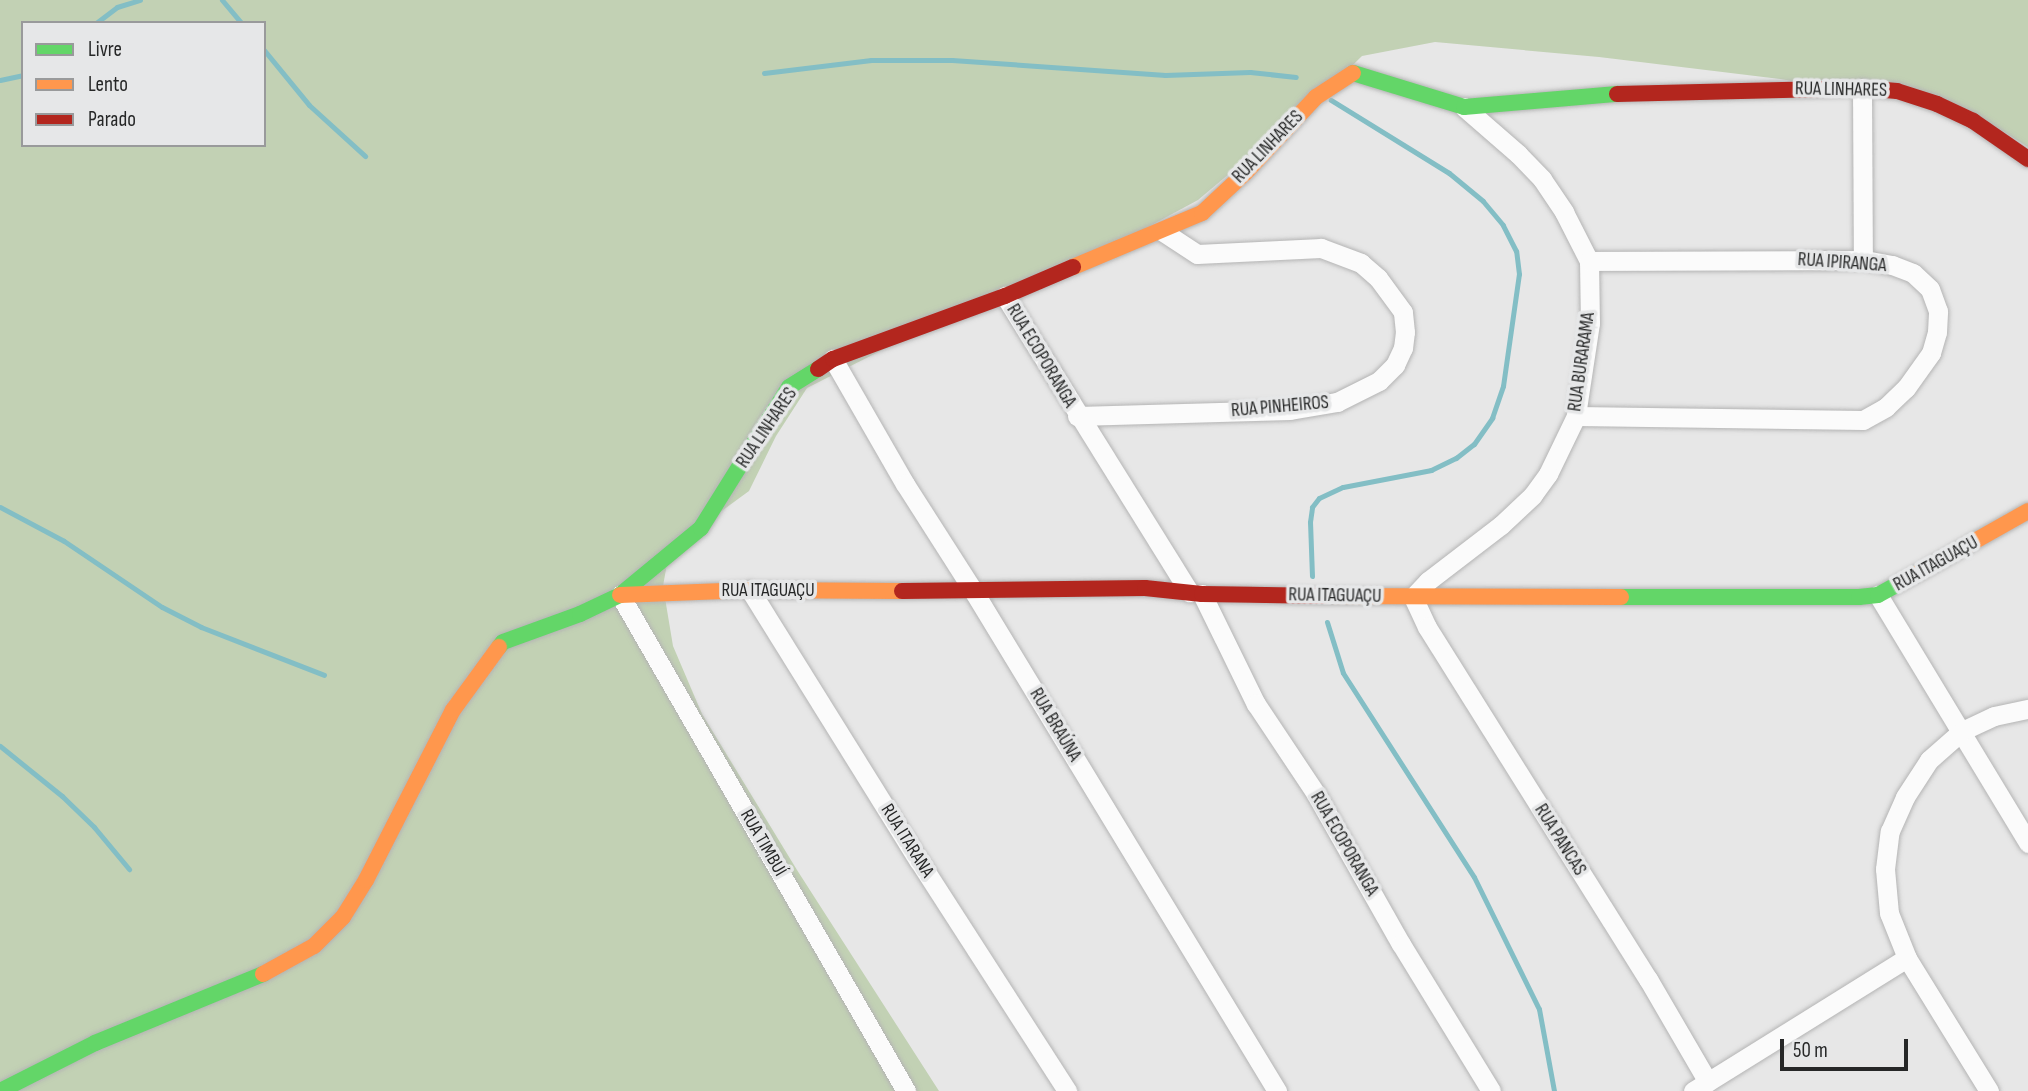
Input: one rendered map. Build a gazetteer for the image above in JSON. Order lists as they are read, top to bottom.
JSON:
{
  "streets": {
    "street": [
      "RUA LINHARES",
      "RUA IPIRANGA",
      "RUA ECOPORANGA",
      "RUA BURARAMA",
      "RUA PINHEIROS",
      "RUA ITAGUAÇU",
      "RUA BRAÚNA",
      "RUA PANCAS",
      "RUA ITARANA",
      "RUA TIMBUÍ"
    ]
  },
  "crossings": [
    ["RUA LINHARES", "RUA ECOPORANGA"],
    ["RUA LINHARES", "RUA BURARAMA"],
    ["RUA LINHARES", "RUA PINHEIROS"],
    ["RUA LINHARES", "RUA ITAGUAÇU"],
    ["RUA LINHARES", "RUA BRAÚNA"],
    ["RUA LINHARES", "RUA TIMBUÍ"],
    ["RUA IPIRANGA", "RUA BURARAMA"],
    ["RUA ECOPORANGA", "RUA PINHEIROS"],
    ["RUA ECOPORANGA", "RUA ITAGUAÇU"],
    ["RUA BURARAMA", "RUA ITAGUAÇU"],
    ["RUA BURARAMA", "RUA PANCAS"],
    ["RUA ITAGUAÇU", "RUA BRAÚNA"],
    ["RUA ITAGUAÇU", "RUA PANCAS"],
    ["RUA ITAGUAÇU", "RUA ITARANA"],
    ["RUA ITAGUAÇU", "RUA TIMBUÍ"]
  ],
  "legend": ["Livre", "Lento", "Parado"],
  "scale_bar": "50 m"
}
